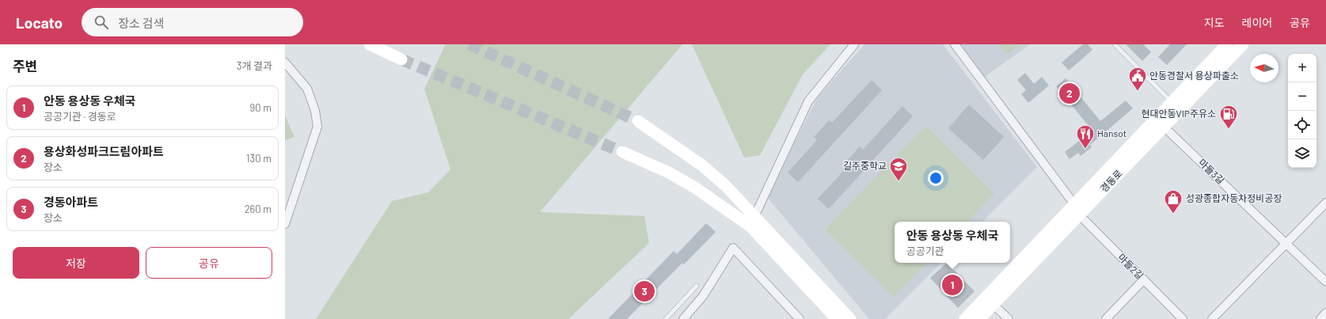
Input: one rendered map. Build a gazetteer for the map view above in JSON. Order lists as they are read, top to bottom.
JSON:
{
  "streets": {
    "street": ["마들3길", "경동로", "마들2길"]
  },
  "crossings": [
    ["마들3길", "경동로"],
    ["경동로", "마들2길"]
  ],
  "places": {
    "public building": ["안동경찰서 용상파출소"],
    "fuel station": ["현대안동VIP주유소"],
    "restaurant": ["Hansot"],
    "school or university": ["길주중학교"],
    "shop": ["성광종합자동차정비공장"]
  },
  "north": "left",
  "page": {
    "header": "Locato",
    "search": "장소 검색",
    "nav": ["지도", "레이어", "공유"],
    "heading": ["주변", "3개 결과"],
    "map_buttons": ["+", "−"],
    "pins": ["2", "1", "3"],
    "list": [
      {
        "mark": "1",
        "name": "안동 용상동 우체국",
        "note": "공공기관 · 경동로",
        "value": "90 m"
      },
      {
        "mark": "2",
        "name": "용상화성파크드림아파트",
        "note": "장소",
        "value": "130 m"
      },
      {
        "mark": "3",
        "name": "경동아파트",
        "note": "장소",
        "value": "260 m"
      }
    ],
    "popup": ["안동 용상동 우체국", "공공기관"],
    "buttons": ["저장", "공유"]
  }
}
